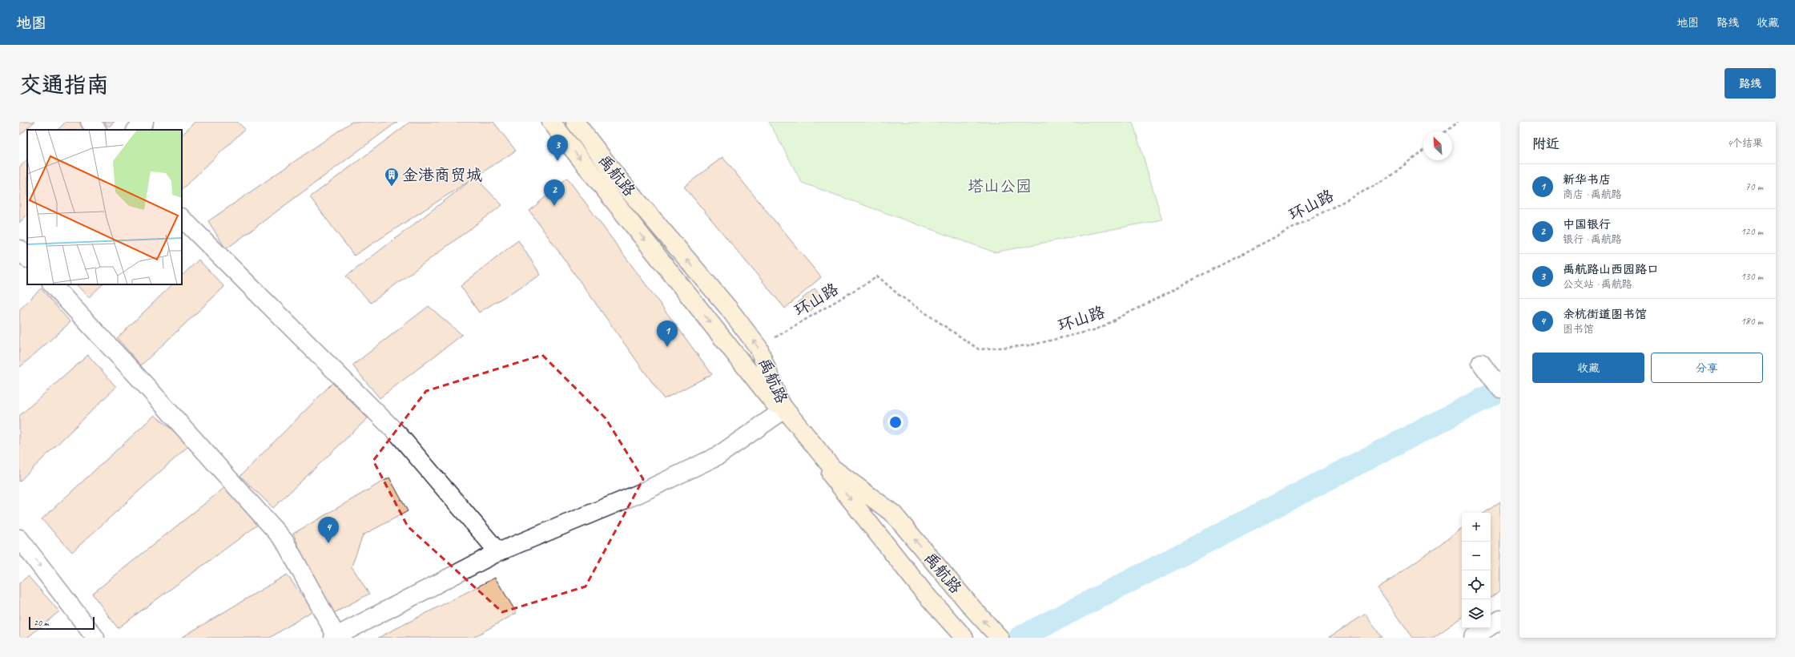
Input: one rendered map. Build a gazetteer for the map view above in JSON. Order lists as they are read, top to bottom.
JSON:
{
  "streets": {
    "main road": ["禹航路"],
    "path": ["环山路"]
  },
  "crossings": [
    ["禹航路", "环山路"]
  ],
  "parks": ["塔山公园"],
  "places": {
    "building": ["金港商贸城"]
  },
  "scale_bar": "20 m",
  "north": "top left",
  "page": {
    "header": "地图",
    "nav": ["地图", "路线", "收藏"],
    "buttons": [
      "路线",
      ["收藏", "分享"]
    ],
    "title": "交通指南",
    "heading": ["附近", "4个结果"],
    "pins": [
      "3",
      "2",
      "1",
      "4"
    ],
    "list": [
      {
        "mark": "1",
        "name": "新华书店",
        "note": "商店 · 禹航路",
        "value": "70 m"
      },
      {
        "mark": "2",
        "name": "中国银行",
        "note": "银行 · 禹航路",
        "value": "120 m"
      },
      {
        "mark": "3",
        "name": "禹航路山西园路口",
        "note": "公交站 · 禹航路",
        "value": "130 m"
      },
      {
        "mark": "4",
        "name": "余杭街道图书馆",
        "note": "图书馆",
        "value": "180 m"
      }
    ],
    "map_buttons": ["+", "−"],
    "scale": "20 m"
  }
}
